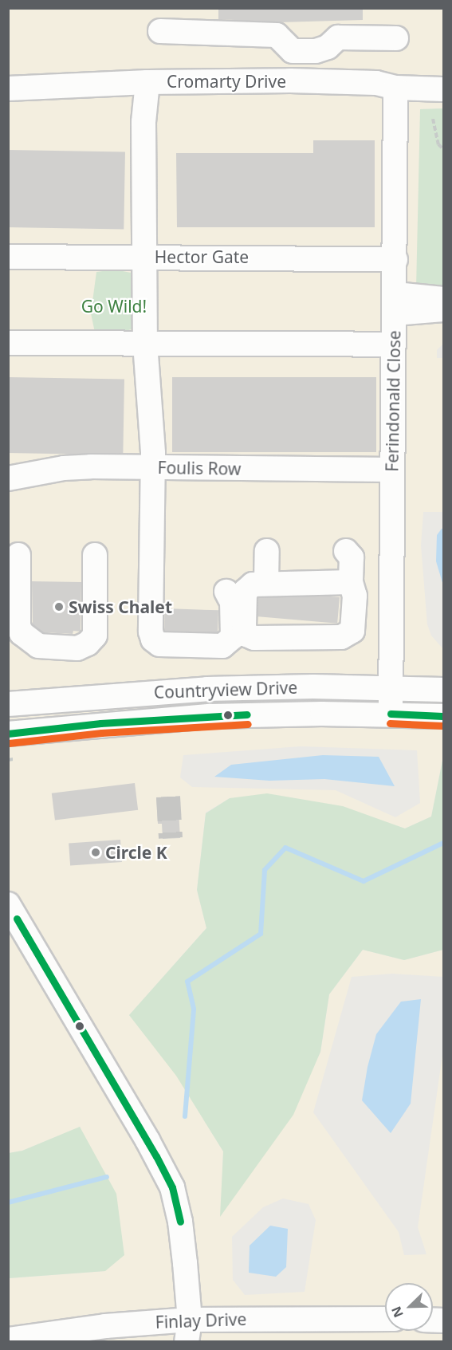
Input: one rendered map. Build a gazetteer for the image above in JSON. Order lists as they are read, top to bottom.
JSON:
{
  "streets": {
    "street": [
      "Cromarty Drive",
      "Hector Gate",
      "Ferindonald Close",
      "Foulis Row",
      "Countryview Drive",
      "Finlay Drive"
    ]
  },
  "crossings": [
    ["Cromarty Drive", "Ferindonald Close"],
    ["Hector Gate", "Ferindonald Close"],
    ["Ferindonald Close", "Foulis Row"],
    ["Ferindonald Close", "Countryview Drive"]
  ],
  "parks": ["Go Wild!"],
  "places": ["Swiss Chalet", "Circle K"],
  "north": "bottom left"
}
